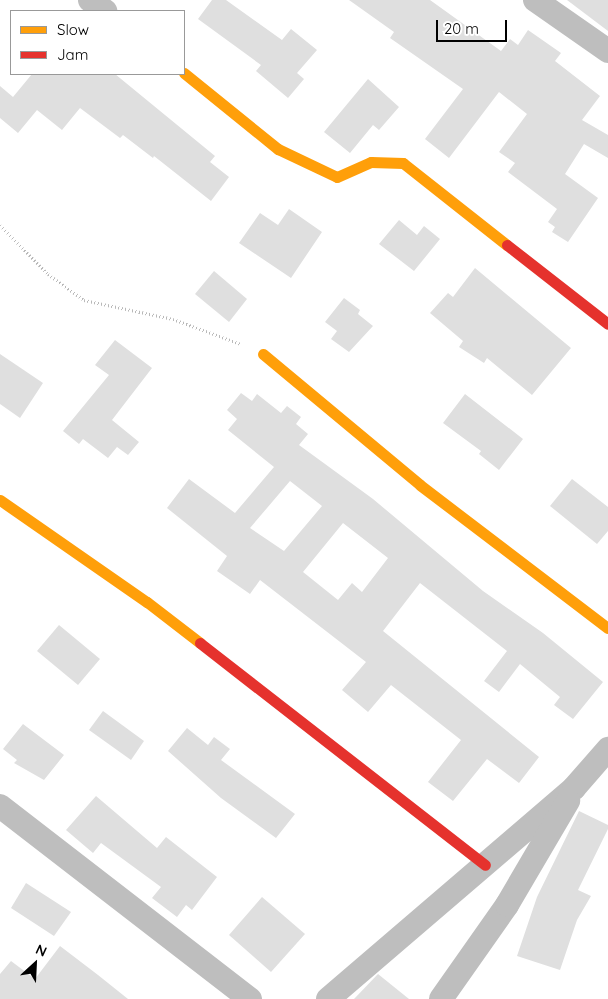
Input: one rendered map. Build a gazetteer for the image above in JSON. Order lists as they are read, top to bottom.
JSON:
{
  "legend": ["Slow", "Jam"],
  "scale_bar": "20 m",
  "north": "top right"
}
